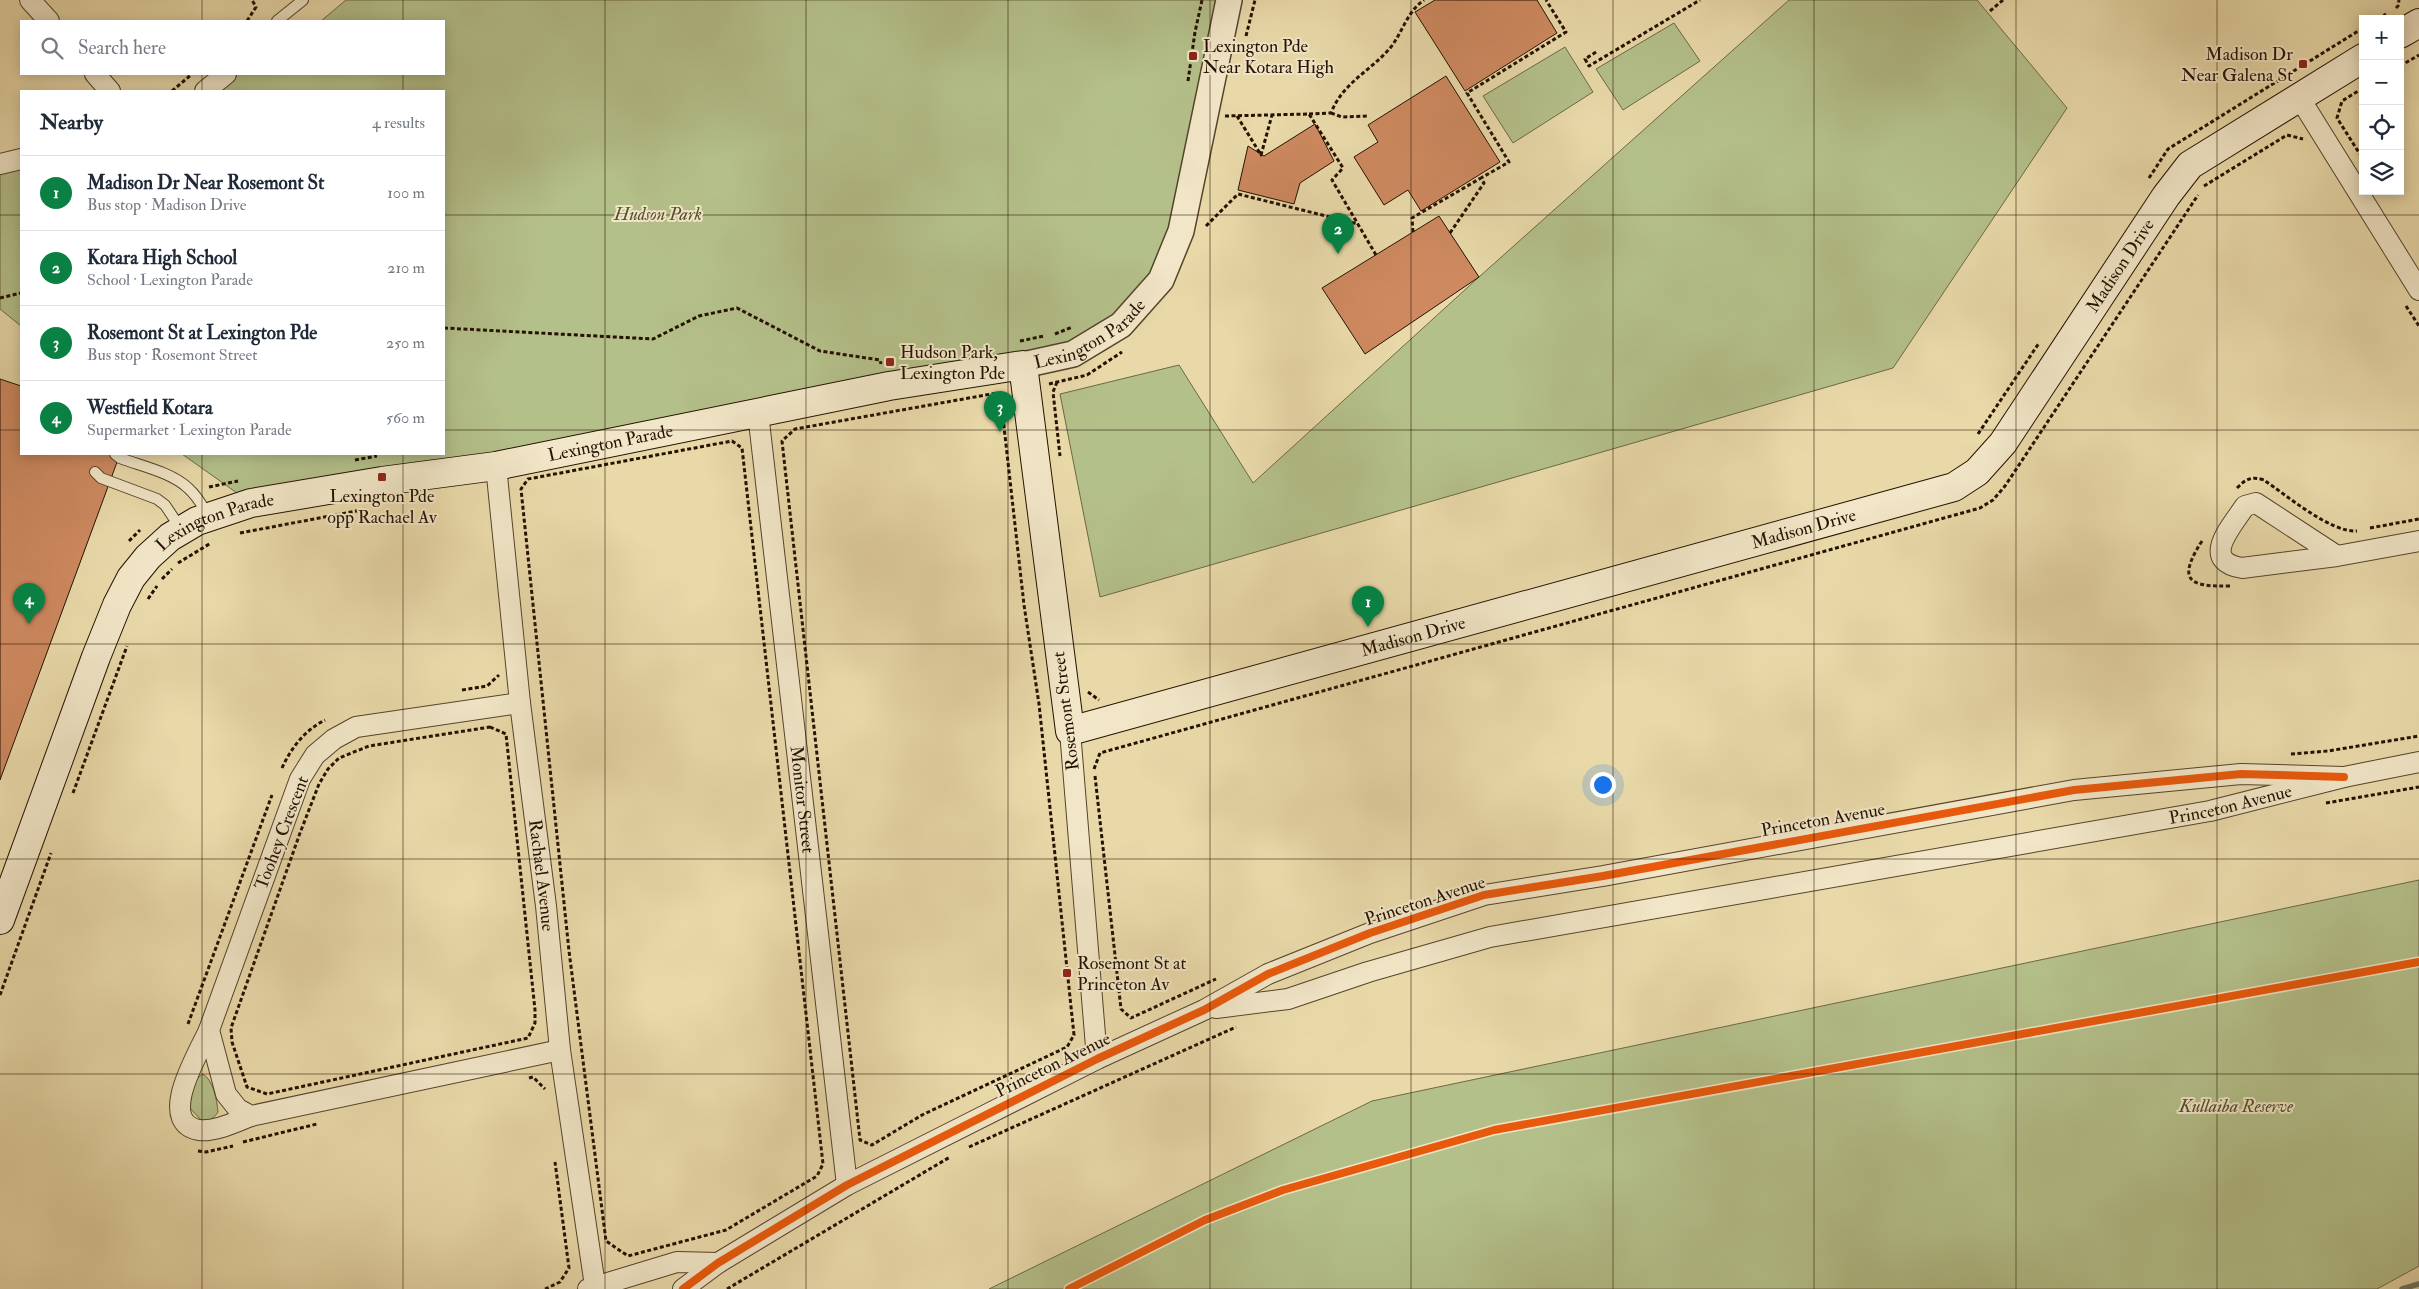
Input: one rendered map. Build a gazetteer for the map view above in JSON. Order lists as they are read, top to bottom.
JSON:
{
  "streets": {
    "main road": ["Madison Drive", "Lexington Parade", "Rosemont Street"],
    "street": [
      "Monitor Street",
      "Princeton Avenue",
      "Toohey Crescent",
      "Rachael Avenue"
    ]
  },
  "crossings": [
    ["Madison Drive", "Rosemont Street"],
    ["Lexington Parade", "Rosemont Street"],
    ["Lexington Parade", "Monitor Street"],
    ["Lexington Parade", "Rachael Avenue"],
    ["Rosemont Street", "Princeton Avenue"],
    ["Monitor Street", "Princeton Avenue"],
    ["Toohey Crescent", "Rachael Avenue"]
  ],
  "parks": ["Hudson Park", "Kullaiba Reserve"],
  "places": {
    "transit": [
      "Lexington Pde Near Kotara High",
      "Madison Dr Near Galena St",
      "Hudson Park, Lexington Pde",
      "Lexington Pde opp Rachael Av",
      "Rosemont St at Princeton Av"
    ]
  },
  "page": {
    "map_buttons": ["+", "−"],
    "search": "Search here",
    "heading": ["Nearby", "4 results"],
    "list": [
      {
        "mark": "1",
        "name": "Madison Dr Near Rosemont St",
        "note": "Bus stop · Madison Drive",
        "value": "100 m"
      },
      {
        "mark": "2",
        "name": "Kotara High School",
        "note": "School · Lexington Parade",
        "value": "210 m"
      },
      {
        "mark": "3",
        "name": "Rosemont St at Lexington Pde",
        "note": "Bus stop · Rosemont Street",
        "value": "250 m"
      },
      {
        "mark": "4",
        "name": "Westfield Kotara",
        "note": "Supermarket · Lexington Parade",
        "value": "560 m"
      }
    ],
    "pins": [
      "2",
      "3",
      "4",
      "1"
    ]
  }
}
